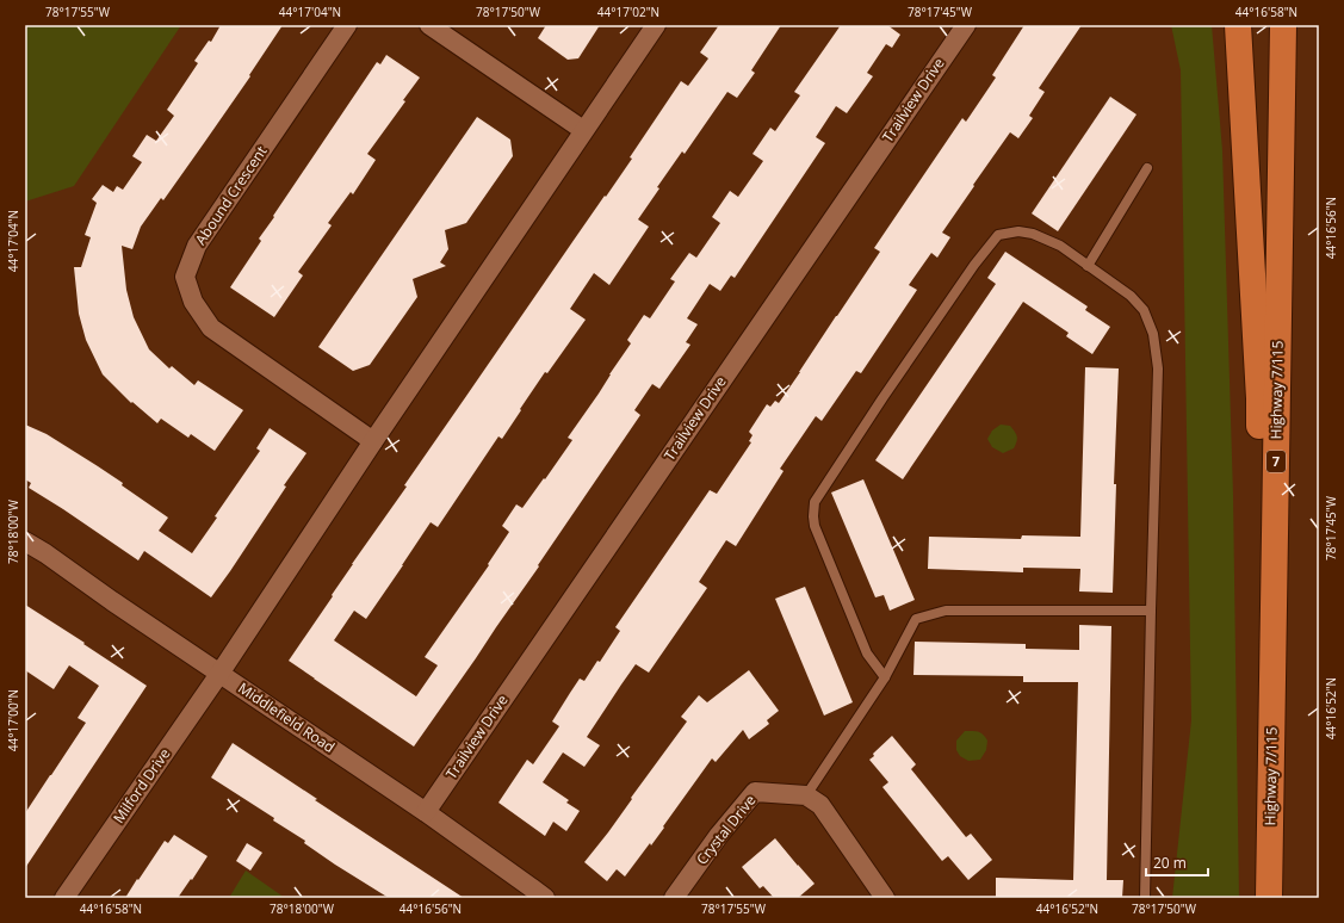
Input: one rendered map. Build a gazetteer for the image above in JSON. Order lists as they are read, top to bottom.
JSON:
{
  "streets": {
    "highway": ["Highway 7/115", "7"],
    "street": [
      "Trailview Drive",
      "Abound Crescent",
      "Middlefield Road",
      "Milford Drive",
      "Crystal Drive"
    ]
  },
  "crossings": [
    ["Trailview Drive", "Middlefield Road"],
    ["Middlefield Road", "Milford Drive"]
  ],
  "scale_bar": "20 m",
  "coordinates": [
    "78°17'55\"W",
    "44°17'04\"N",
    "78°17'50\"W",
    "44°17'02\"N",
    "78°17'45\"W",
    "44°16'58\"N",
    "44°16'56\"N",
    "78°18'00\"W",
    "44°16'52\"N",
    "44°17'00\"N"
  ]
}
